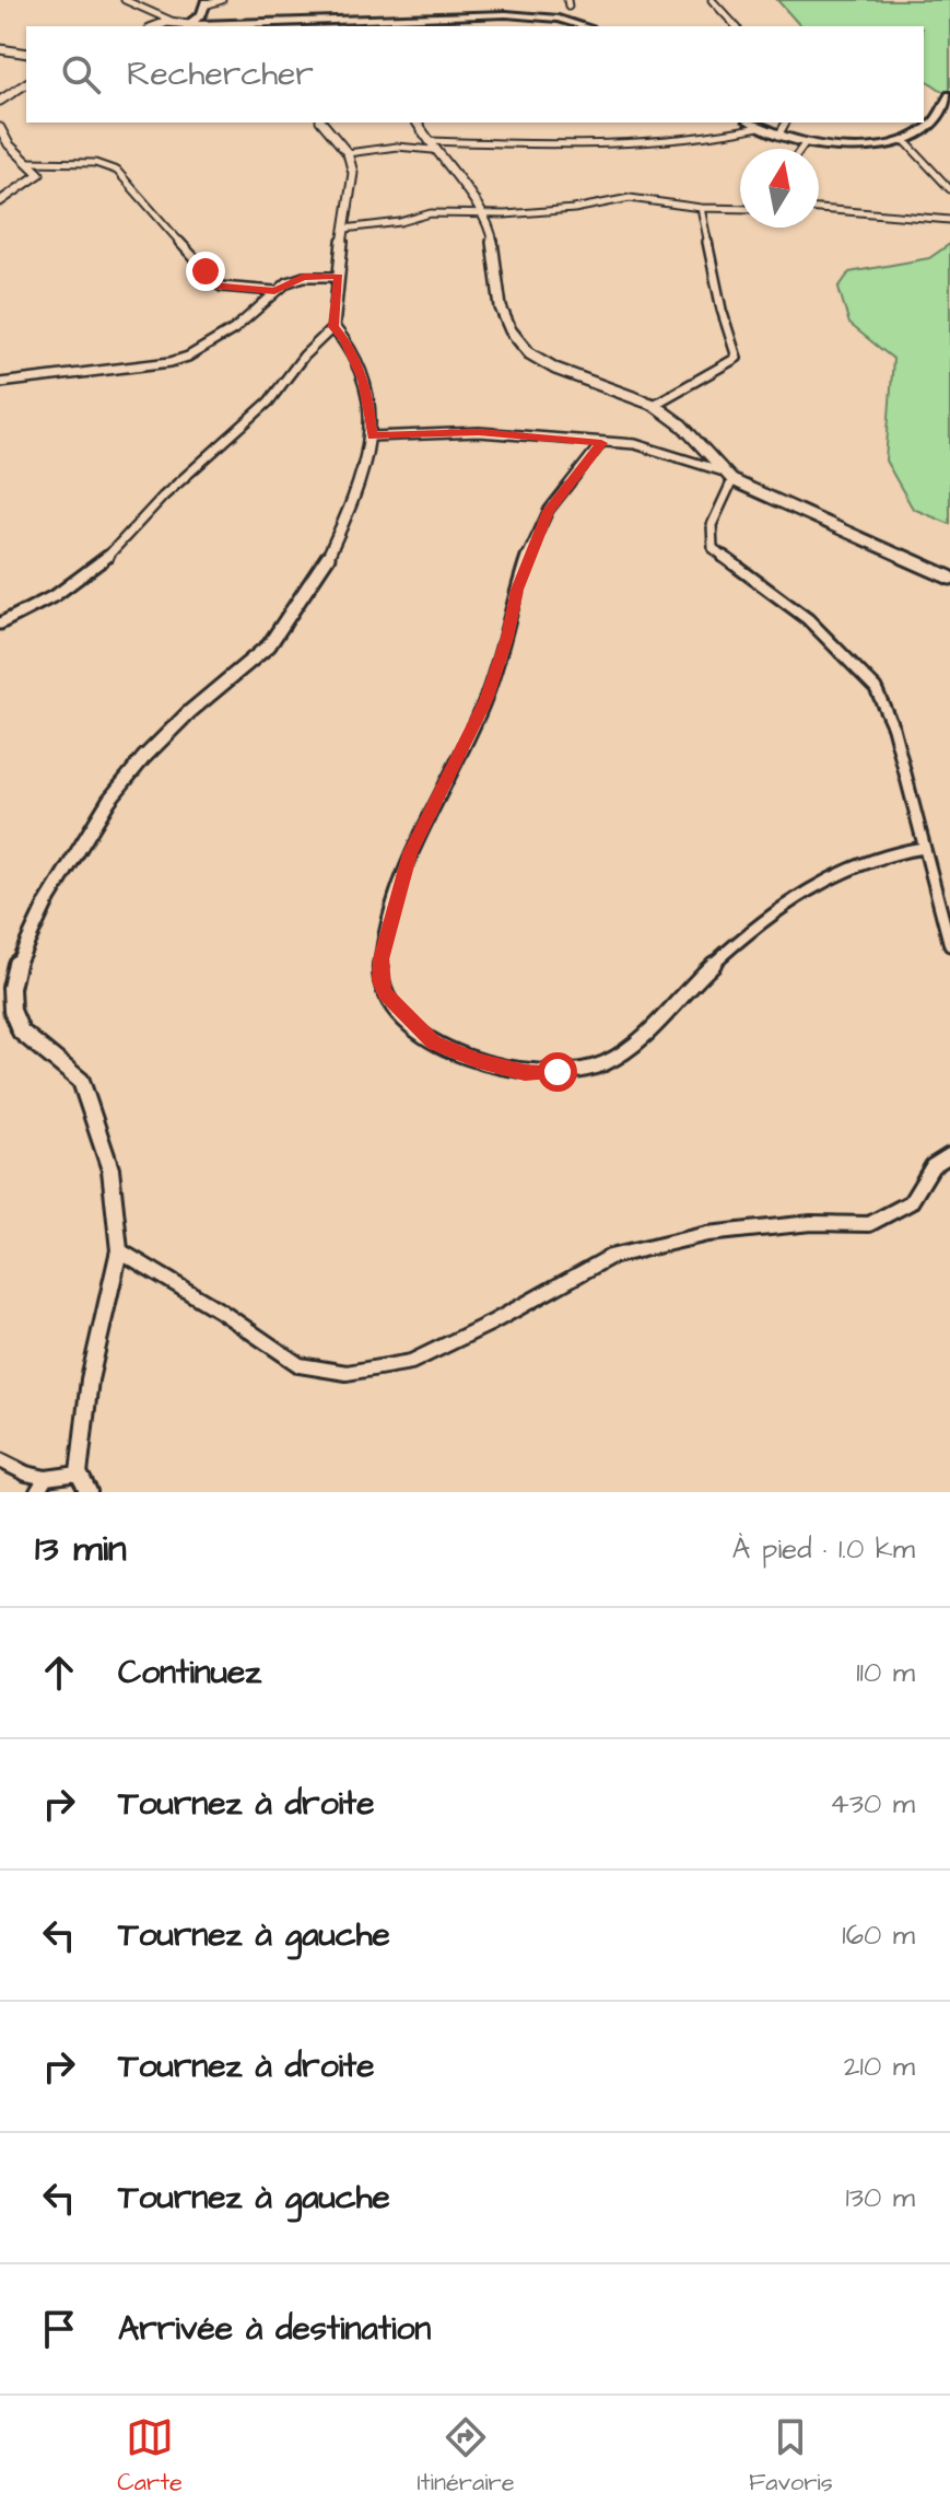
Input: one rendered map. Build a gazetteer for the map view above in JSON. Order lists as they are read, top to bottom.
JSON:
{
  "north": "top",
  "page": {
    "search": "Rechercher",
    "heading": ["13 min", "À pied · 1.0 km"],
    "list": [
      ["Continuez", "110 m"],
      ["Tournez à droite", "430 m"],
      ["Tournez à gauche", "160 m"],
      ["Tournez à droite", "210 m"],
      ["Tournez à gauche", "130 m"],
      "Arrivée à destination"
    ],
    "nav": ["Carte", "Itinéraire", "Favoris"]
  }
}
